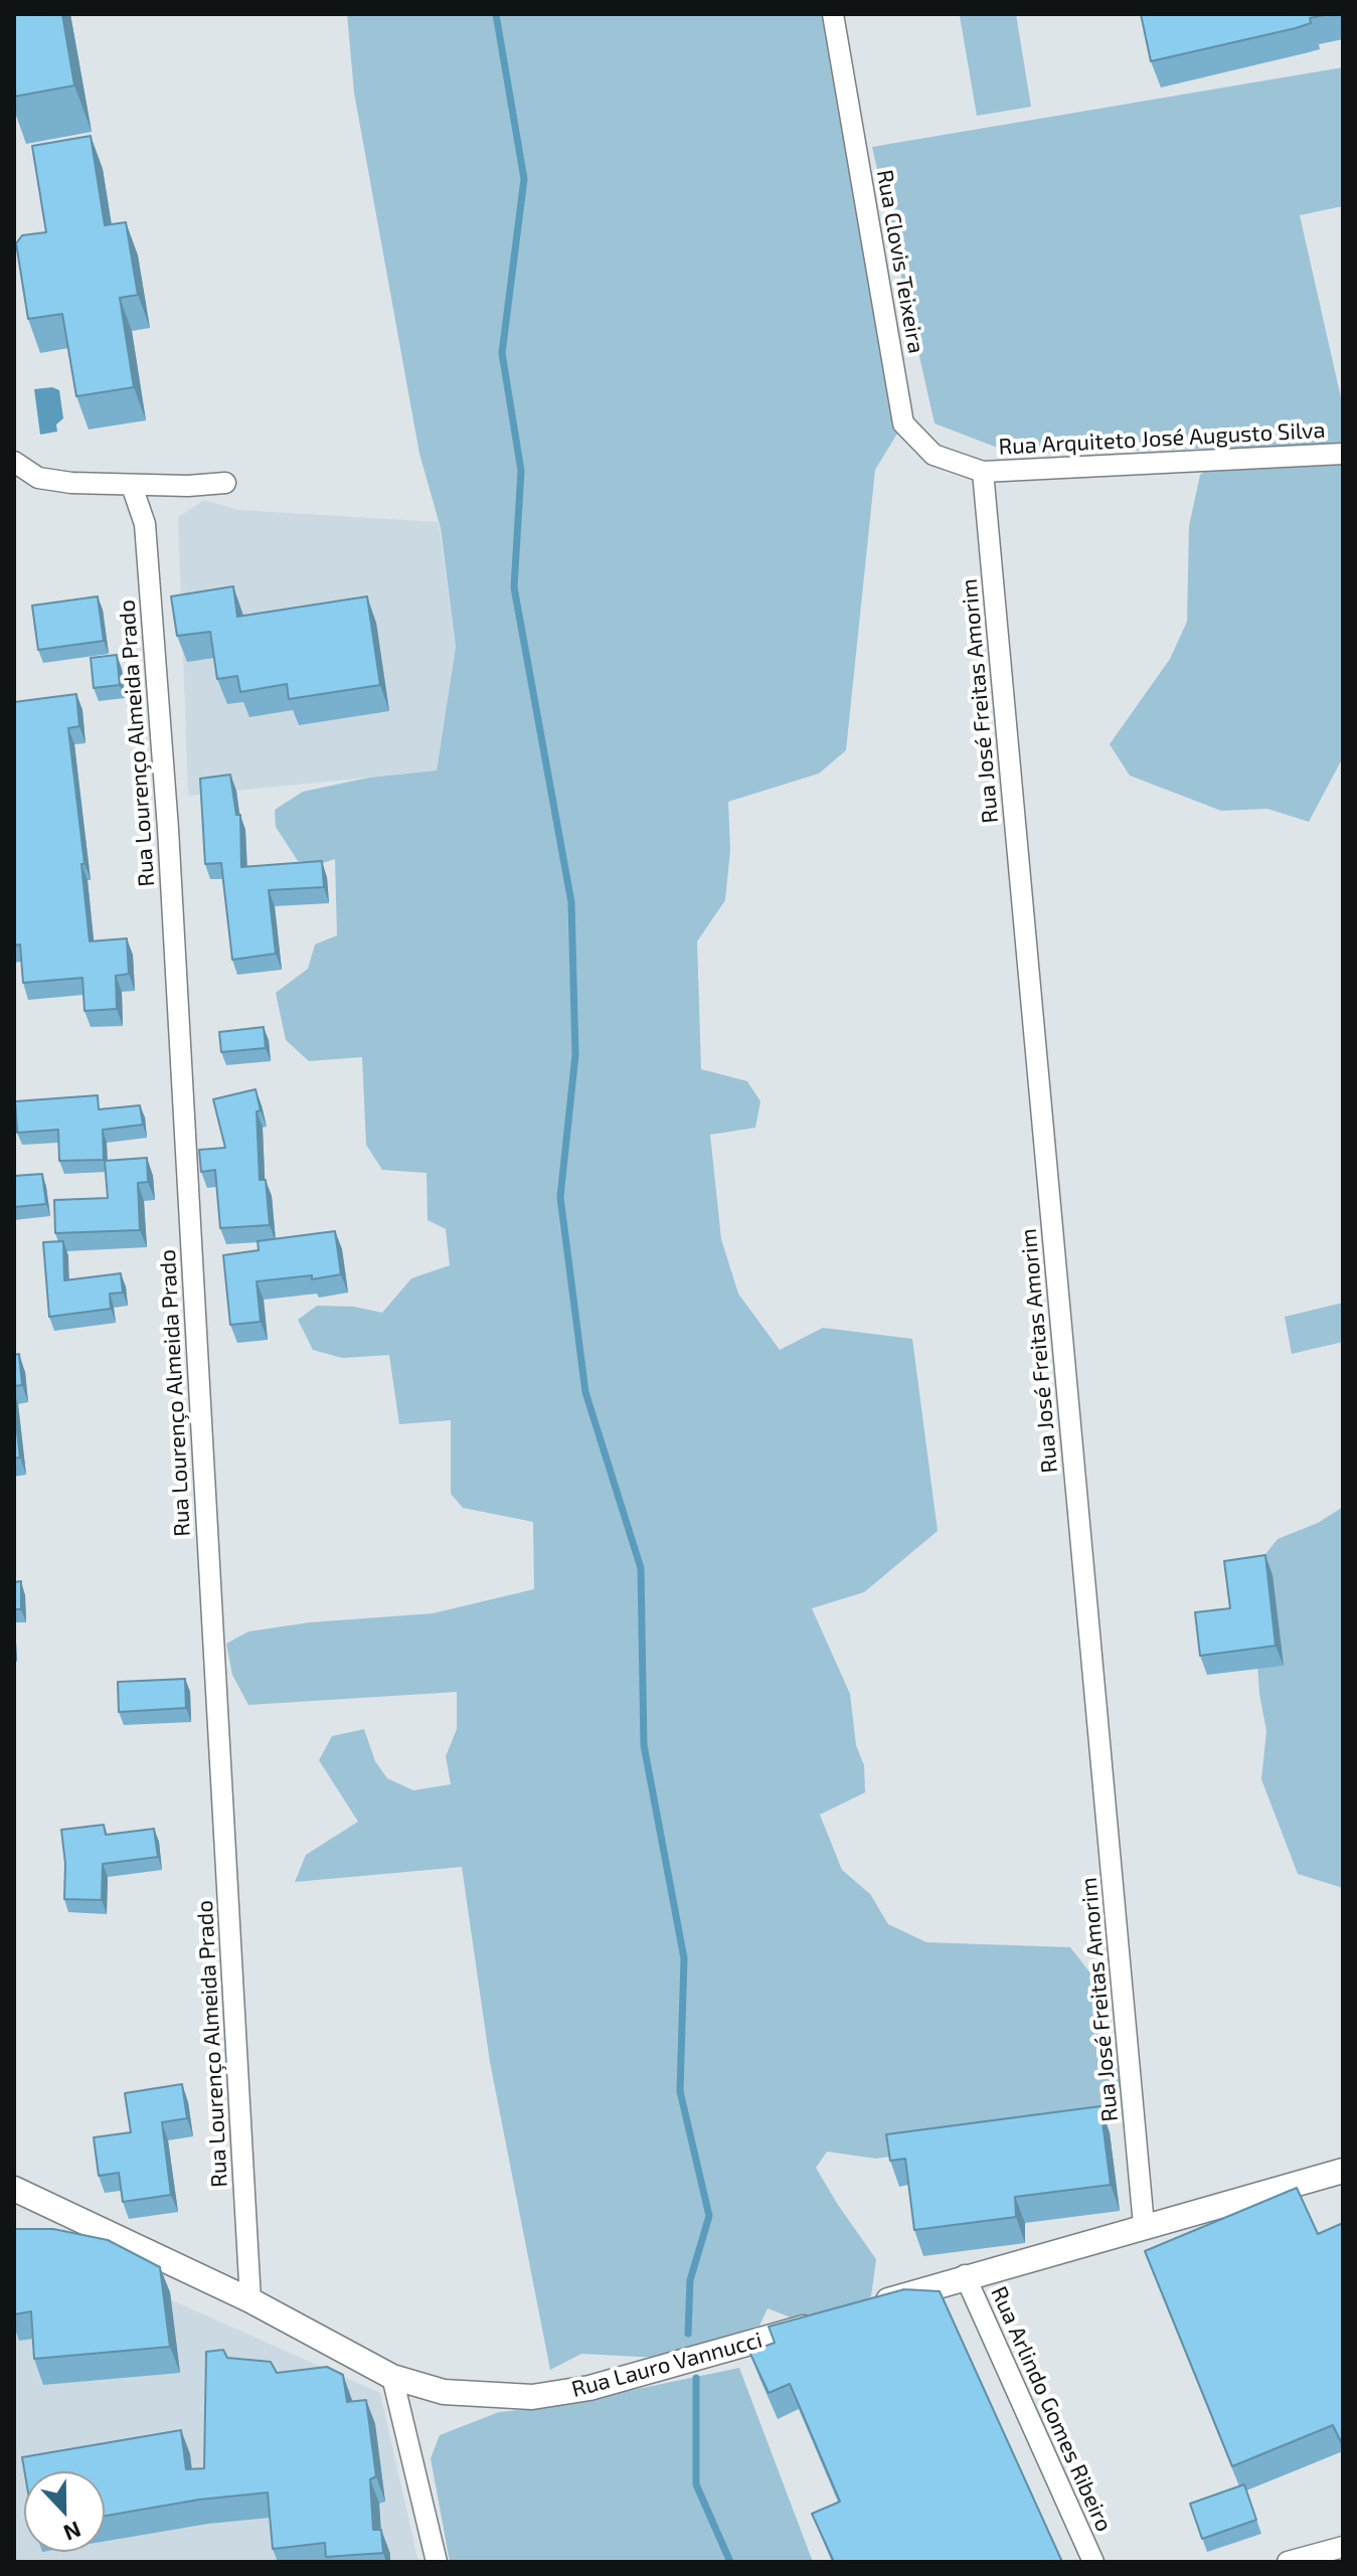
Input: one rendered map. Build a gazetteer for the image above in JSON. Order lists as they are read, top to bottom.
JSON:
{
  "streets": {
    "street": [
      "Rua Clovis Teixeira",
      "Rua Arquiteto José Augusto Silva",
      "Rua José Freitas Amorim",
      "Rua Lourenço Almeida Prado",
      "Rua Lauro Vannucci",
      "Rua Arlindo Gomes Ribeiro"
    ]
  },
  "crossings": [
    ["Rua Clovis Teixeira", "Rua Arquiteto José Augusto Silva"],
    ["Rua Clovis Teixeira", "Rua José Freitas Amorim"],
    ["Rua Arquiteto José Augusto Silva", "Rua José Freitas Amorim"],
    ["Rua Lourenço Almeida Prado", "Rua Lauro Vannucci"]
  ],
  "north": "bottom"
}
